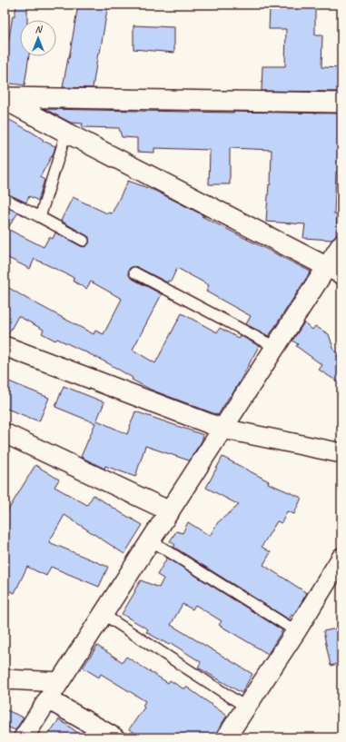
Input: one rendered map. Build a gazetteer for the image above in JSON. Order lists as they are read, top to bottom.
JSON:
{
  "north": "top"
}
